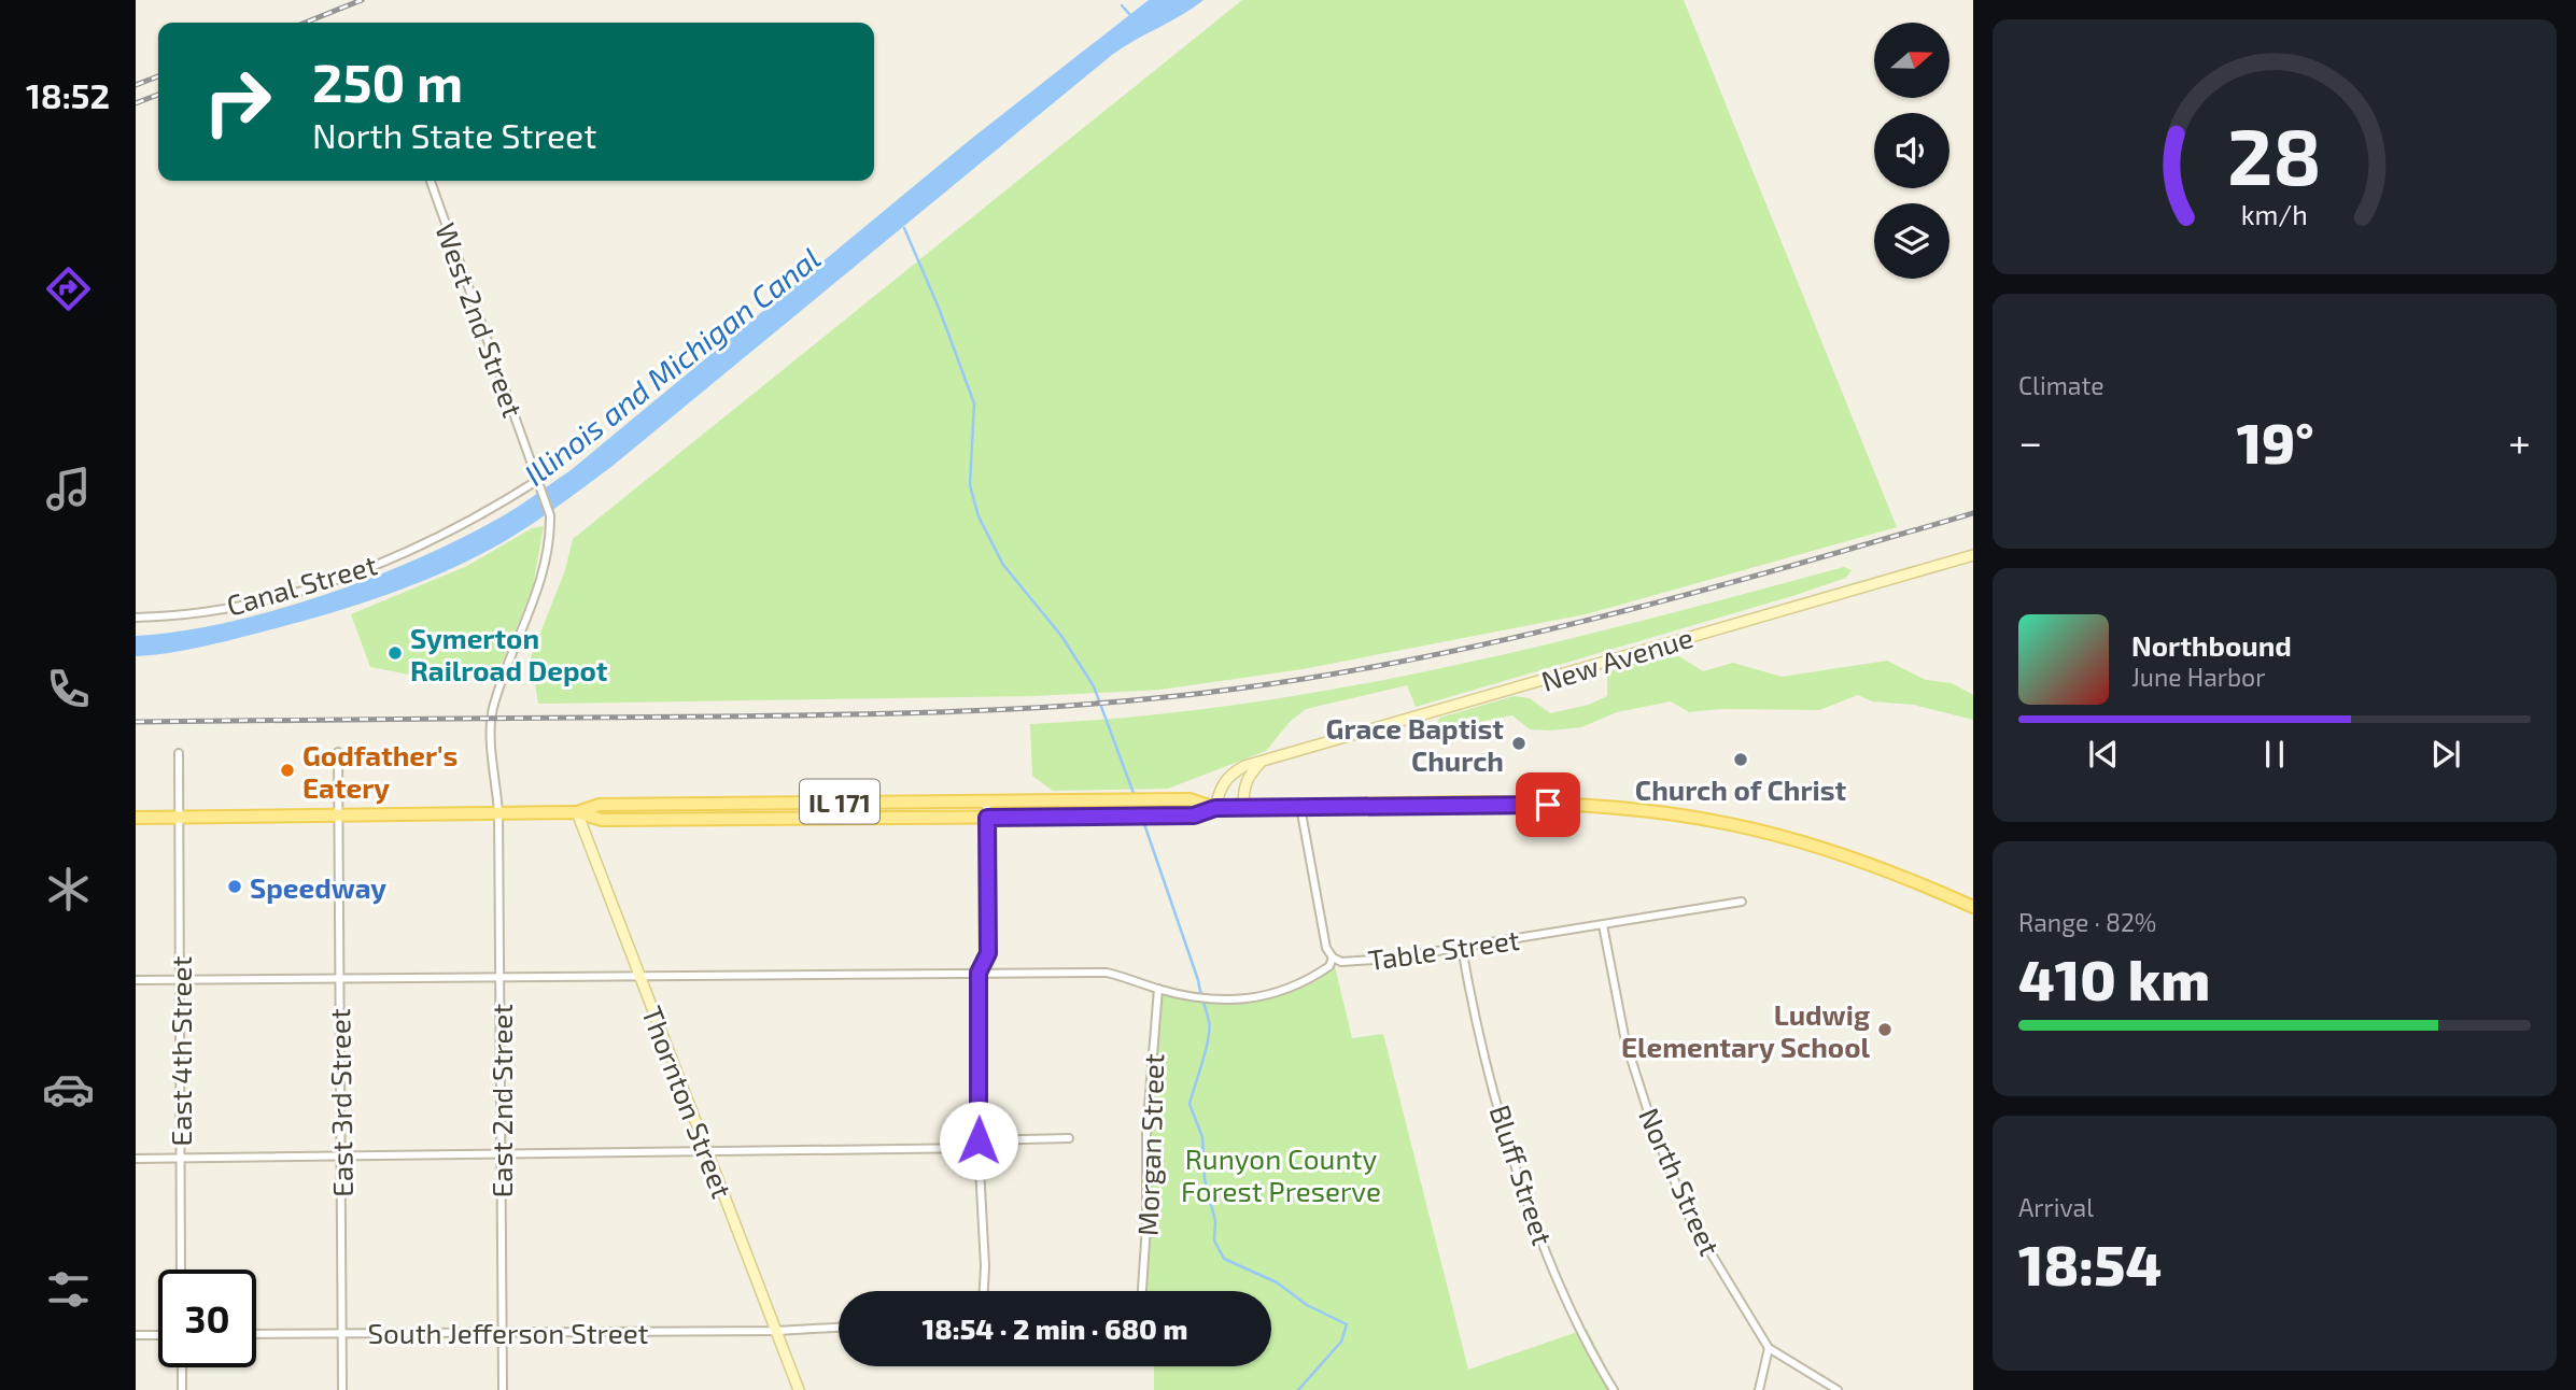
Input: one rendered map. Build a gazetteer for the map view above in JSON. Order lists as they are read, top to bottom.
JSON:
{
  "streets": {
    "main road": ["New Avenue", "IL 171", "Thornton Street"],
    "street": [
      "West 2nd Street",
      "Canal Street",
      "Table Street",
      "East 4th Street",
      "East 2nd Street",
      "East 3rd Street",
      "Morgan Street",
      "Bluff Street",
      "North Street",
      "South Jefferson Street"
    ]
  },
  "crossings": [
    ["West 2nd Street", "Canal Street"],
    ["West 2nd Street", "IL 171"],
    ["West 2nd Street", "East 2nd Street"],
    ["New Avenue", "IL 171"],
    ["IL 171", "East 4th Street"],
    ["IL 171", "East 2nd Street"],
    ["IL 171", "Thornton Street"],
    ["IL 171", "East 3rd Street"],
    ["Table Street", "East 4th Street"],
    ["Table Street", "East 2nd Street"],
    ["Table Street", "Thornton Street"],
    ["Table Street", "East 3rd Street"],
    ["Table Street", "Morgan Street"],
    ["Table Street", "Bluff Street"],
    ["Table Street", "North Street"],
    ["East 2nd Street", "South Jefferson Street"],
    ["Thornton Street", "South Jefferson Street"],
    ["East 3rd Street", "South Jefferson Street"]
  ],
  "water": ["Illinois and Michigan Canal"],
  "parks": ["Runyon County Forest Preserve"],
  "places": [
    "Symerton Railroad Depot",
    "Grace Baptist Church",
    "Church of Christ",
    "Godfather's Eatery",
    "Speedway",
    "Ludwig Elementary School"
  ],
  "north": "right",
  "page": {
    "tabs": "18:52",
    "turn": ["250 m", "North State Street"],
    "tile": [
      "Climate",
      ["Range · 82%", "410 km"],
      ["Arrival", "18:54"]
    ],
    "heat": ["−", "19°", "+"],
    "song": ["Northbound", "June Harbor"],
    "limit": "30",
    "trip": "18:54 · 2 min · 680 m",
    "gauge": ["28", "km/h"]
  }
}
